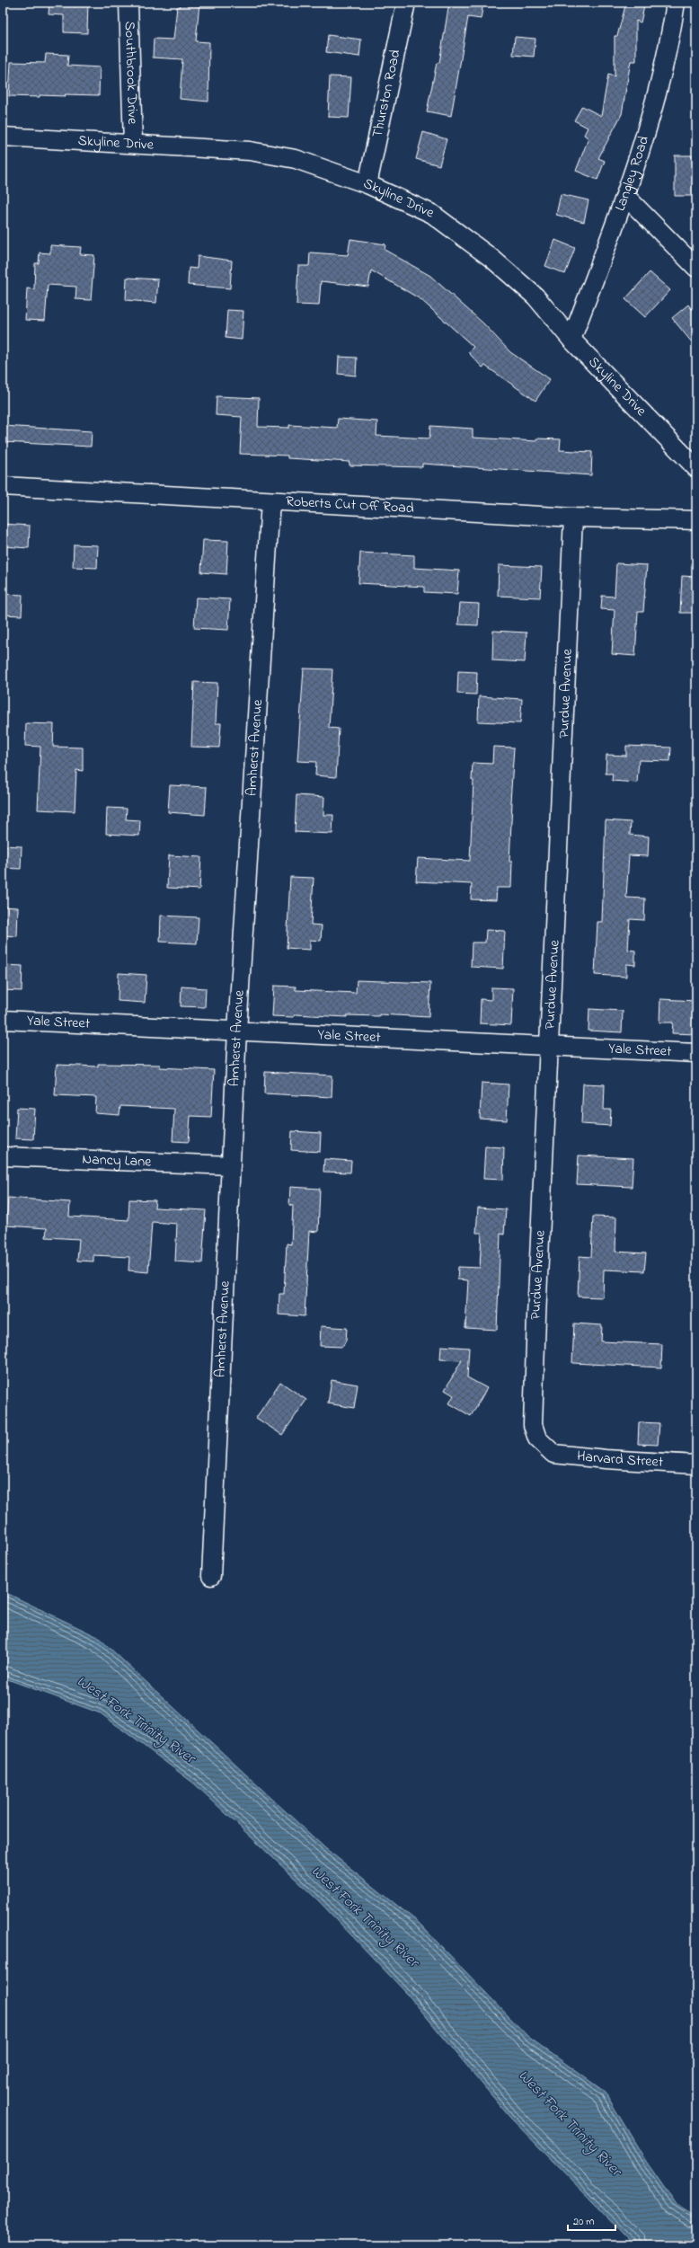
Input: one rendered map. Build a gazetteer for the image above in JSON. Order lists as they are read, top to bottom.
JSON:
{
  "streets": {
    "street": [
      "Southbrook Drive",
      "Thurston Road",
      "Skyline Drive",
      "Langley Road",
      "Roberts Cut Off Road",
      "Purdue Avenue",
      "Amherst Avenue",
      "Yale Street",
      "Nancy Lane",
      "Harvard Street"
    ]
  },
  "crossings": [
    ["Southbrook Drive", "Skyline Drive"],
    ["Thurston Road", "Skyline Drive"],
    ["Skyline Drive", "Langley Road"],
    ["Roberts Cut Off Road", "Purdue Avenue"],
    ["Roberts Cut Off Road", "Amherst Avenue"],
    ["Purdue Avenue", "Yale Street"],
    ["Purdue Avenue", "Harvard Street"],
    ["Amherst Avenue", "Yale Street"],
    ["Amherst Avenue", "Nancy Lane"]
  ],
  "water": ["West Fork Trinity River"],
  "scale_bar": "20 m"
}
